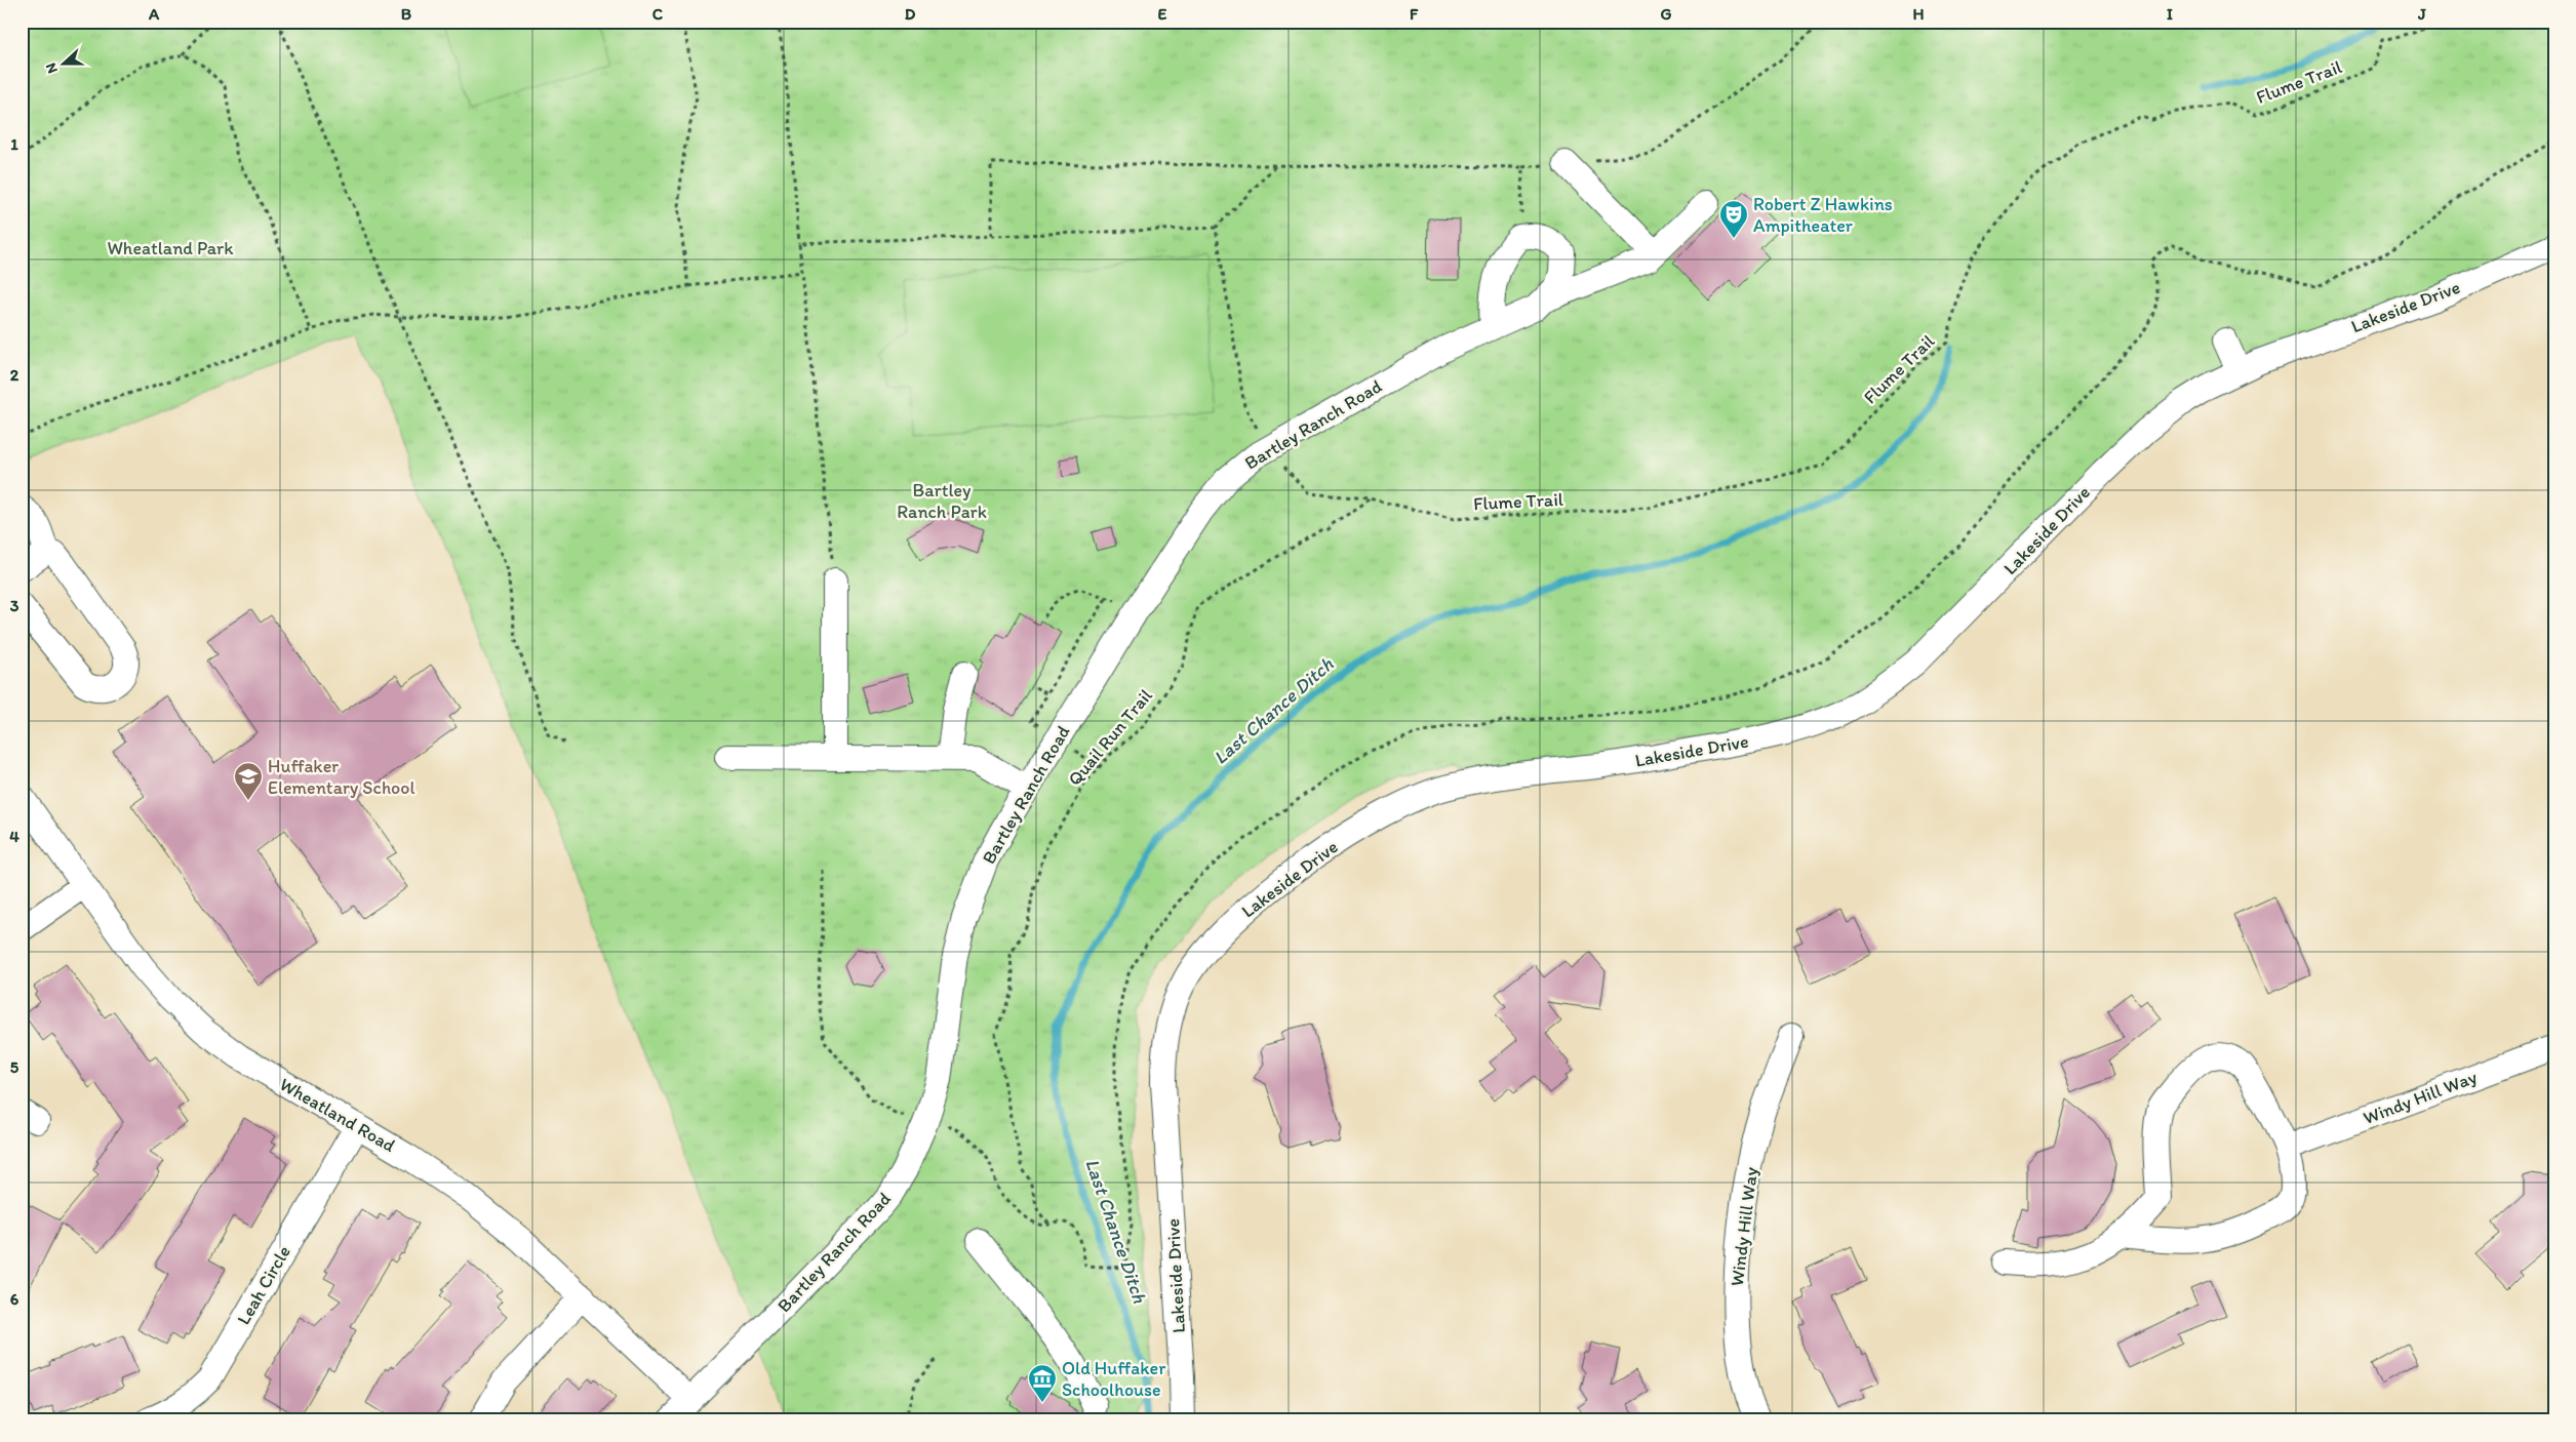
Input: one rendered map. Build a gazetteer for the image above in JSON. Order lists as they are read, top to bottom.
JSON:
{
  "streets": {
    "street": [
      "Lakeside Drive",
      "Bartley Ranch Road",
      "Windy Hill Way",
      "Wheatland Road",
      "Leah Circle"
    ],
    "path": ["Flume Trail", "Quail Run Trail"]
  },
  "crossings": [
    ["Flume Trail", "Bartley Ranch Road"],
    ["Flume Trail", "Quail Run Trail"],
    ["Bartley Ranch Road", "Wheatland Road"],
    ["Wheatland Road", "Leah Circle"]
  ],
  "water": ["Last Chance Ditch"],
  "parks": ["Wheatland Park", "Bartley Ranch Park"],
  "places": {
    "theatre": ["Robert Z Hawkins Ampitheater"],
    "school or university": ["Huffaker Elementary School"],
    "museum": ["Old Huffaker Schoolhouse"]
  },
  "north": "left",
  "grid": {
    "columns": [
      "A",
      "B",
      "C",
      "D",
      "E",
      "F",
      "G",
      "H",
      "I",
      "J"
    ],
    "rows": [
      "1",
      "2",
      "3",
      "4",
      "5",
      "6"
    ]
  }
}
